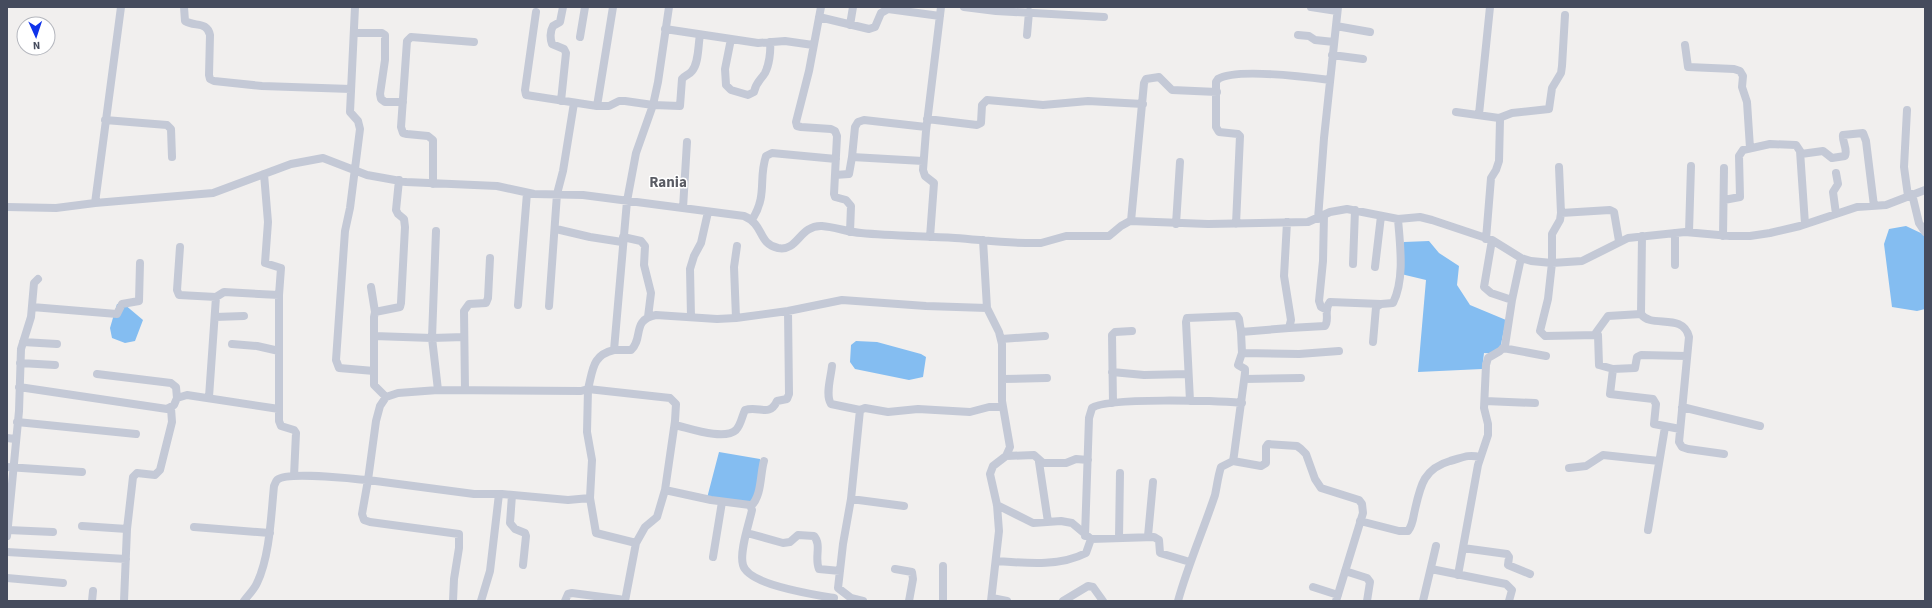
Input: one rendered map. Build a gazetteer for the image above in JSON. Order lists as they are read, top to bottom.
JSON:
{
  "districts": ["Rania"],
  "north": "bottom"
}
